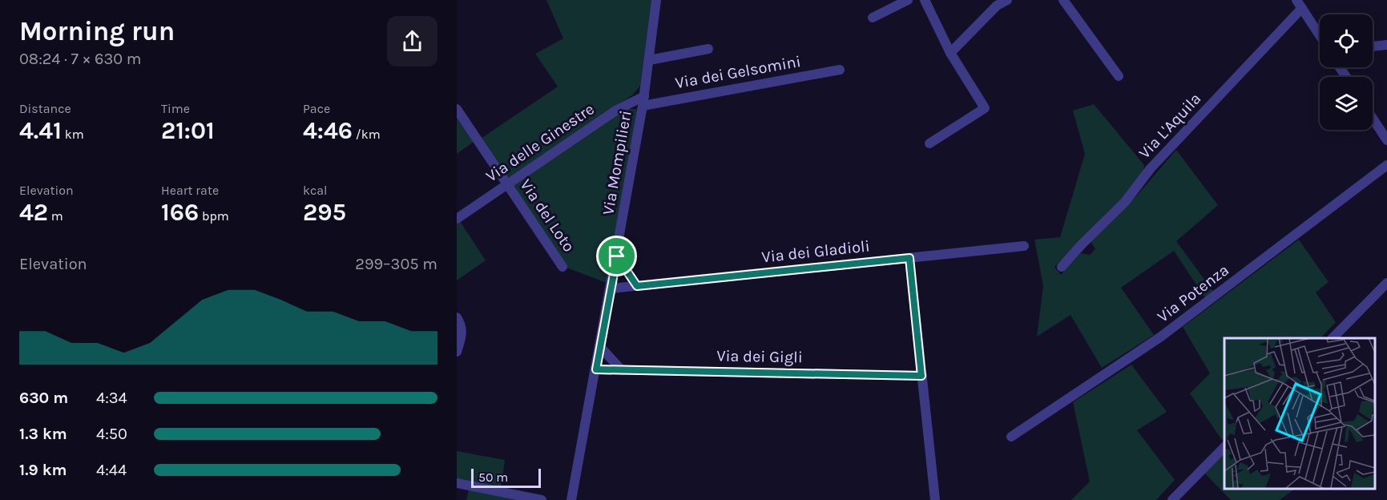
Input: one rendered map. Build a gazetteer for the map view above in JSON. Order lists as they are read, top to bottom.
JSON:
{
  "streets": {
    "street": [
      "Via dei Gelsomini",
      "Via L'Aquila",
      "Via delle Ginestre",
      "Via Mompilieri",
      "Via del Loto",
      "Via dei Gladioli",
      "Via Potenza",
      "Via dei Gigli"
    ]
  },
  "crossings": [
    ["Via dei Gelsomini", "Via delle Ginestre"],
    ["Via dei Gelsomini", "Via Mompilieri"],
    ["Via delle Ginestre", "Via Mompilieri"],
    ["Via delle Ginestre", "Via del Loto"],
    ["Via Mompilieri", "Via dei Gladioli"],
    ["Via Mompilieri", "Via dei Gigli"]
  ],
  "scale_bar": "50 m",
  "page": {
    "heading": ["Morning run", "08:24 · 7 × 630 m"],
    "stats": [
      ["Distance", "4.41 km"],
      ["Time", "21:01"],
      ["Pace", "4:46 /km"],
      ["Elevation", "42 m"],
      ["Heart rate", "166 bpm"],
      ["kcal", "295"]
    ],
    "chart": ["Elevation", "299–305 m"],
    "list": [
      {
        "name": "630 m",
        "note": "4:34"
      },
      {
        "name": "1.3 km",
        "note": "4:50"
      },
      {
        "name": "1.9 km",
        "note": "4:44"
      }
    ],
    "scale": "50 m"
  }
}
